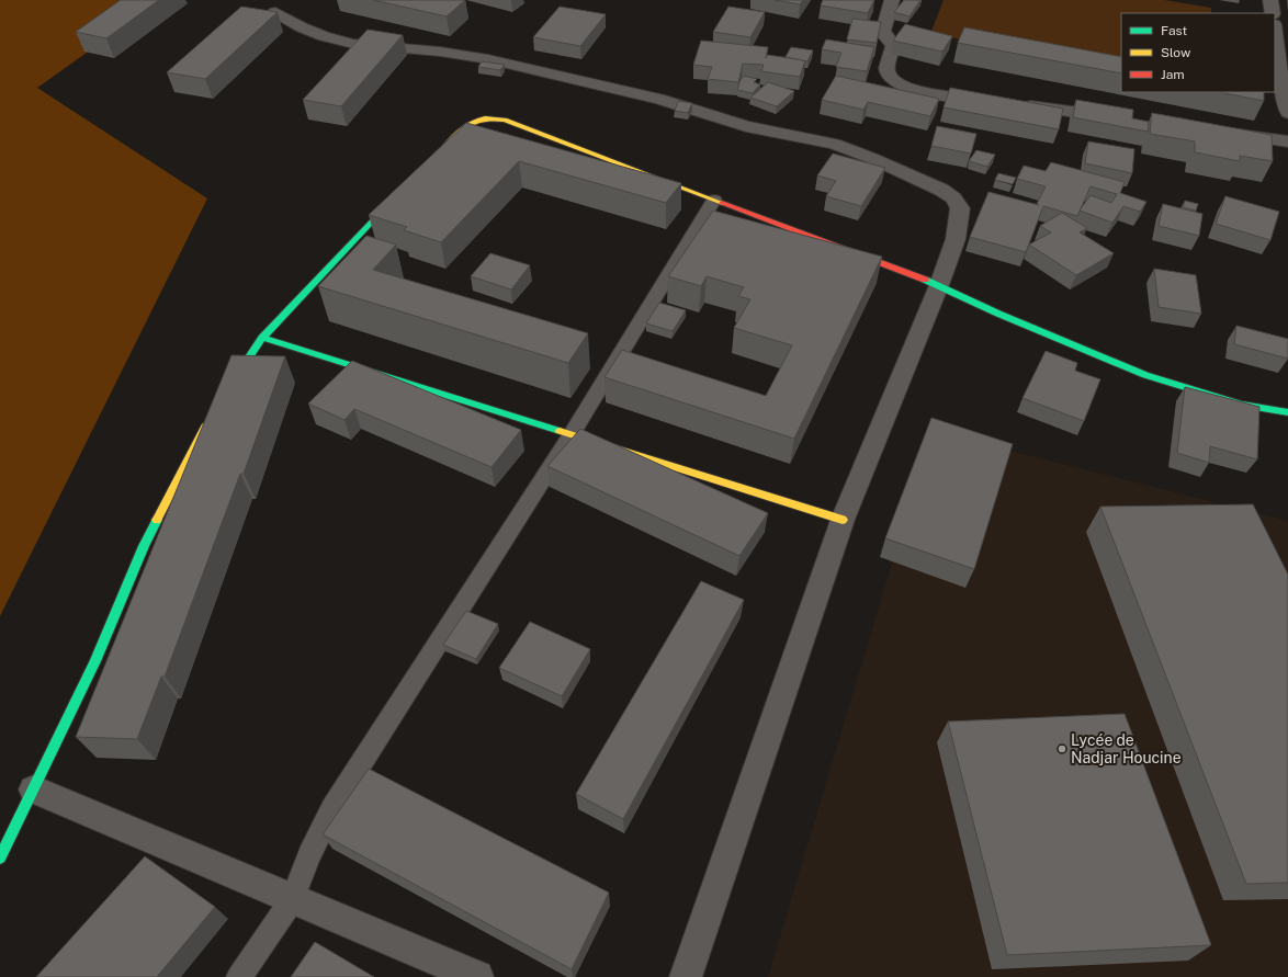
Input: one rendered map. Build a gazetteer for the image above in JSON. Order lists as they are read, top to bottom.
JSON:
{
  "places": ["Lycée de Nadjar Houcine"],
  "legend": ["Fast", "Slow", "Jam"]
}
